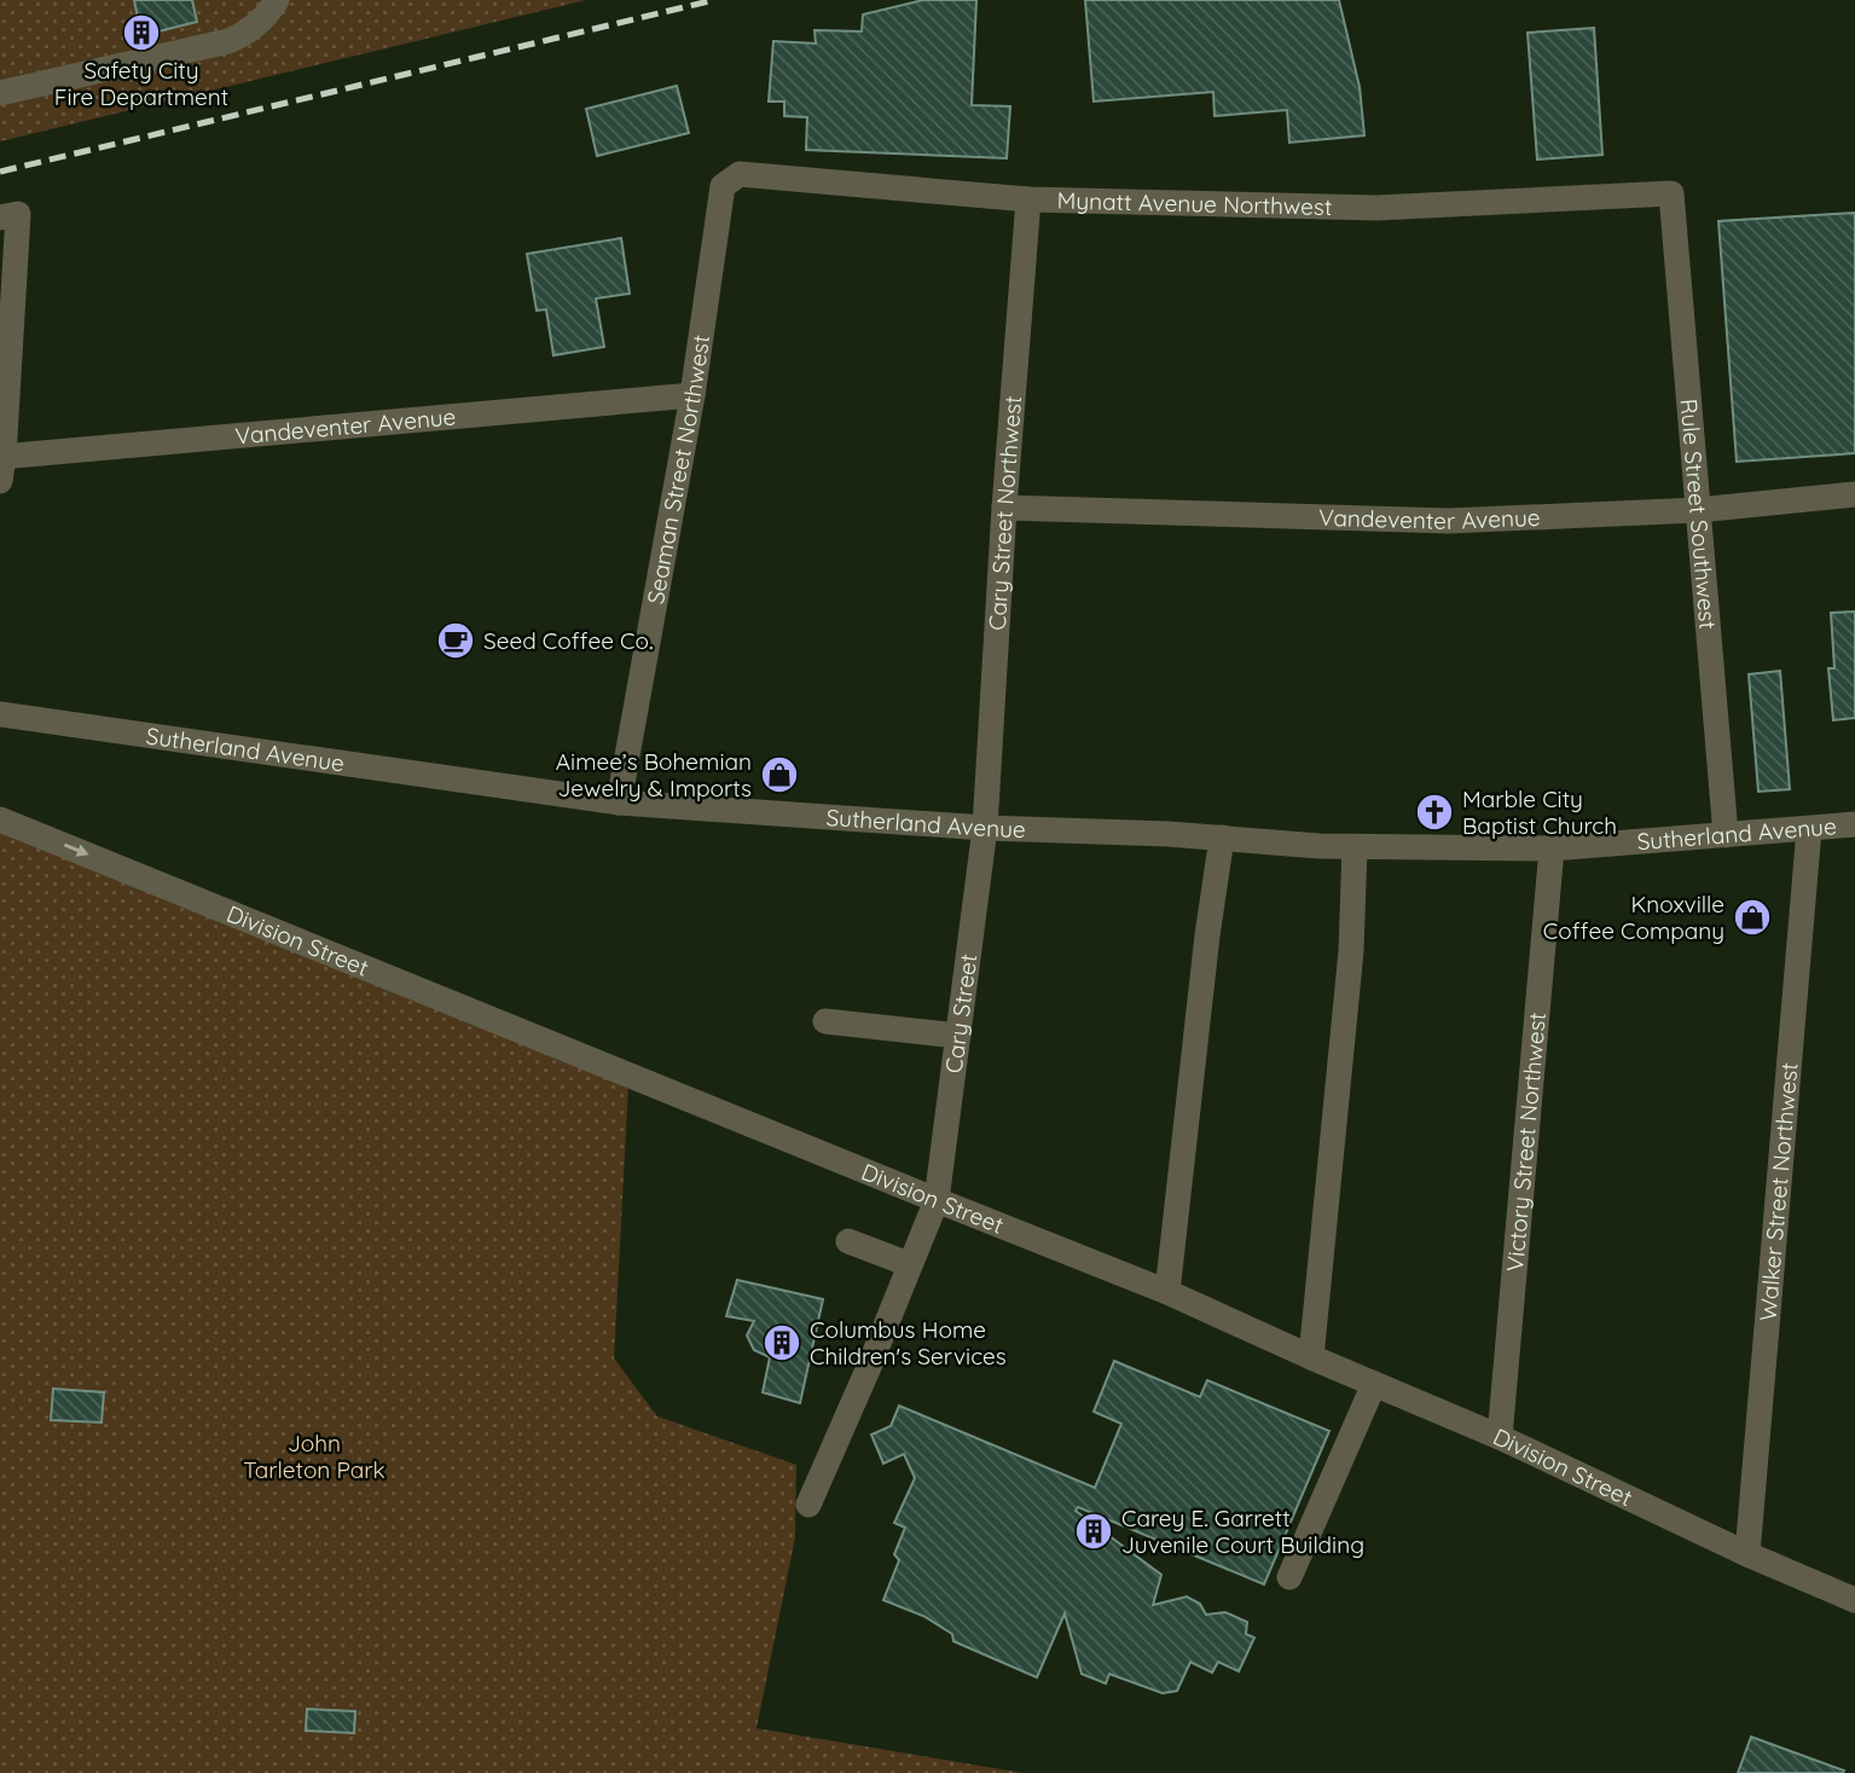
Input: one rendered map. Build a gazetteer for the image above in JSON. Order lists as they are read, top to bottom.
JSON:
{
  "streets": {
    "street": [
      "Mynatt Avenue Northwest",
      "Vandeventer Avenue",
      "Seaman Street Northwest",
      "Cary Street Northwest",
      "Rule Street Southwest",
      "Sutherland Avenue",
      "Division Street",
      "Cary Street",
      "Victory Street Northwest",
      "Walker Street Northwest"
    ]
  },
  "crossings": [
    ["Mynatt Avenue Northwest", "Seaman Street Northwest"],
    ["Mynatt Avenue Northwest", "Cary Street Northwest"],
    ["Mynatt Avenue Northwest", "Rule Street Southwest"],
    ["Vandeventer Avenue", "Seaman Street Northwest"],
    ["Vandeventer Avenue", "Cary Street Northwest"],
    ["Vandeventer Avenue", "Rule Street Southwest"],
    ["Seaman Street Northwest", "Sutherland Avenue"],
    ["Cary Street Northwest", "Sutherland Avenue"],
    ["Cary Street Northwest", "Cary Street"],
    ["Rule Street Southwest", "Sutherland Avenue"],
    ["Sutherland Avenue", "Cary Street"],
    ["Sutherland Avenue", "Victory Street Northwest"],
    ["Sutherland Avenue", "Walker Street Northwest"],
    ["Division Street", "Cary Street"],
    ["Division Street", "Victory Street Northwest"],
    ["Division Street", "Walker Street Northwest"]
  ],
  "one_way": ["Division Street"],
  "parks": ["John Tarleton Park"],
  "places": {
    "building": ["Safety City Fire Department", "Columbus Home Children's Services", "Carey E. Garrett Juvenile Court Building"],
    "cafe": ["Seed Coffee Co."],
    "shop": ["Aimee’s Bohemian Jewelry & Imports", "Knoxville Coffee Company"],
    "church": ["Marble City Baptist Church"]
  }
}
